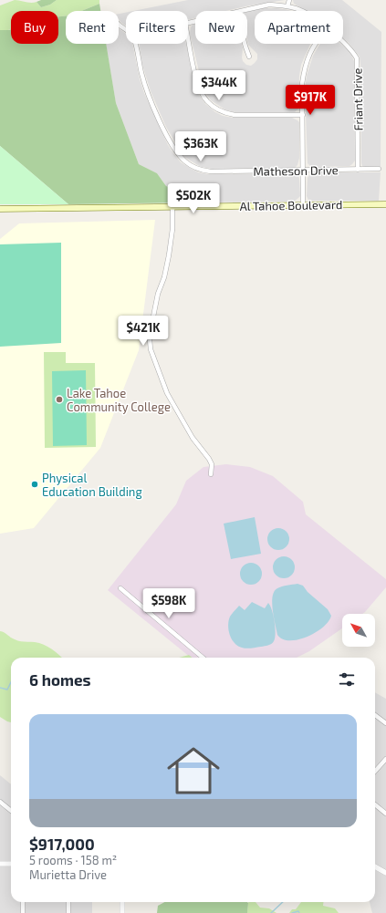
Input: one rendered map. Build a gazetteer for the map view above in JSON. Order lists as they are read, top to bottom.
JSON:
{
  "streets": {
    "main road": ["Al Tahoe Boulevard"],
    "street": ["Friant Drive", "Matheson Drive"]
  },
  "crossings": [
    ["Friant Drive", "Matheson Drive"]
  ],
  "places": ["Lake Tahoe Community College", "Physical Education Building"],
  "north": "top left",
  "page": {
    "chip": [
      "Buy",
      "Rent",
      "Filters",
      "New",
      "Apartment"
    ],
    "price": [
      "$344K",
      "$917K",
      "$363K",
      "$502K",
      "$421K",
      "$598K"
    ],
    "heading": "6 homes",
    "list": [
      {
        "name": "$917,000",
        "note": "5 rooms · 158 m² · Murietta Drive"
      }
    ]
  }
}
